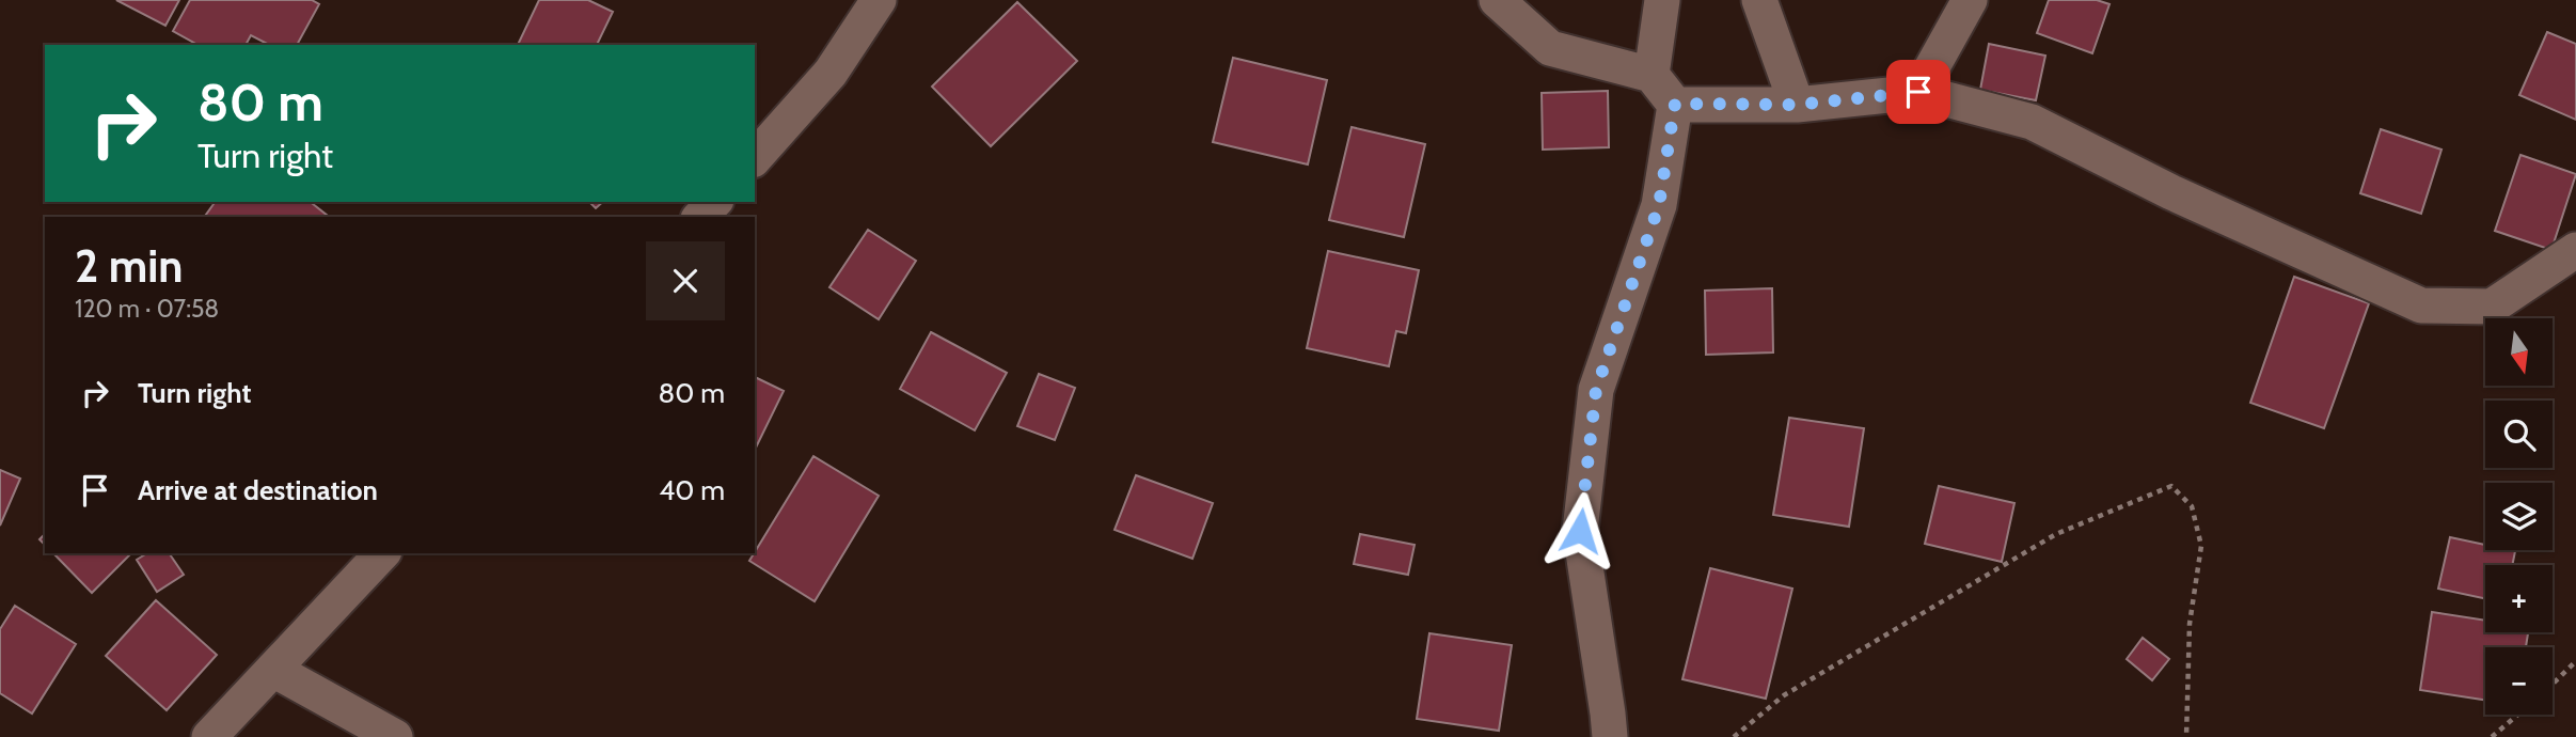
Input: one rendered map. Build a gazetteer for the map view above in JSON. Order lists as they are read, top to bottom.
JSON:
{
  "north": "bottom",
  "page": {
    "turn": ["80 m", "Turn right"],
    "heading": ["2 min", "120 m · 07:58"],
    "map_buttons": ["+", "−"],
    "list": [
      {
        "name": "Turn right",
        "value": "80 m"
      },
      {
        "name": "Arrive at destination",
        "value": "40 m"
      }
    ]
  }
}
